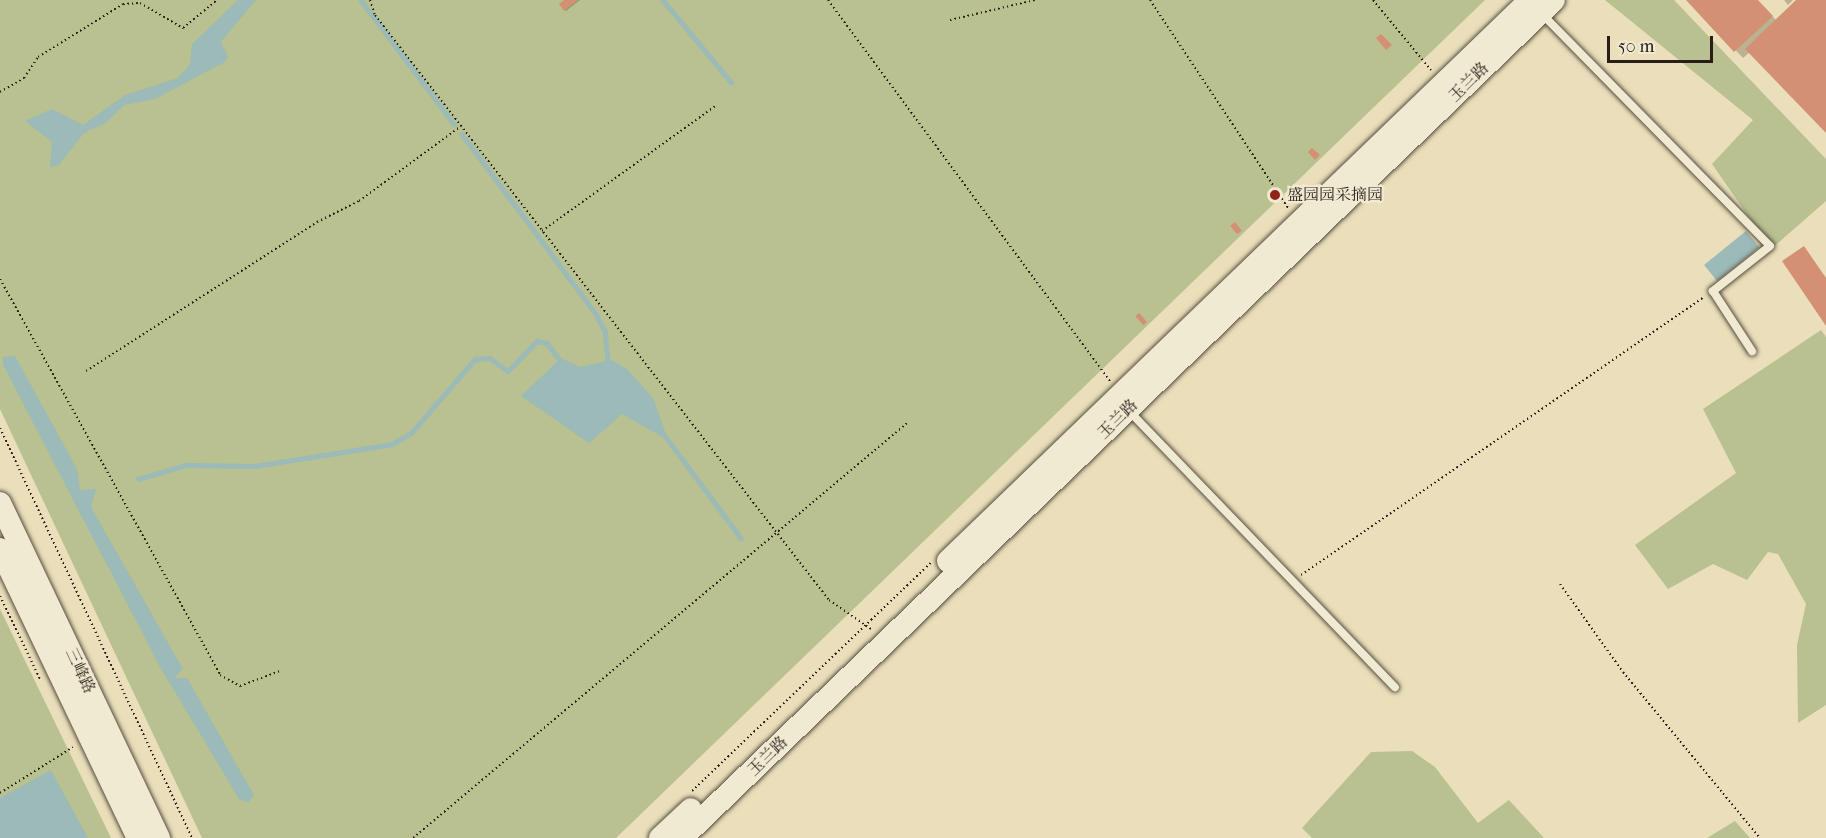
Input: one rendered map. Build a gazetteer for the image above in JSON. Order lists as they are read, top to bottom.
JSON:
{
  "streets": {
    "street": ["玉兰路", "三峰路"]
  },
  "places": ["盛园园采摘园"],
  "scale_bar": "50 m"
}
